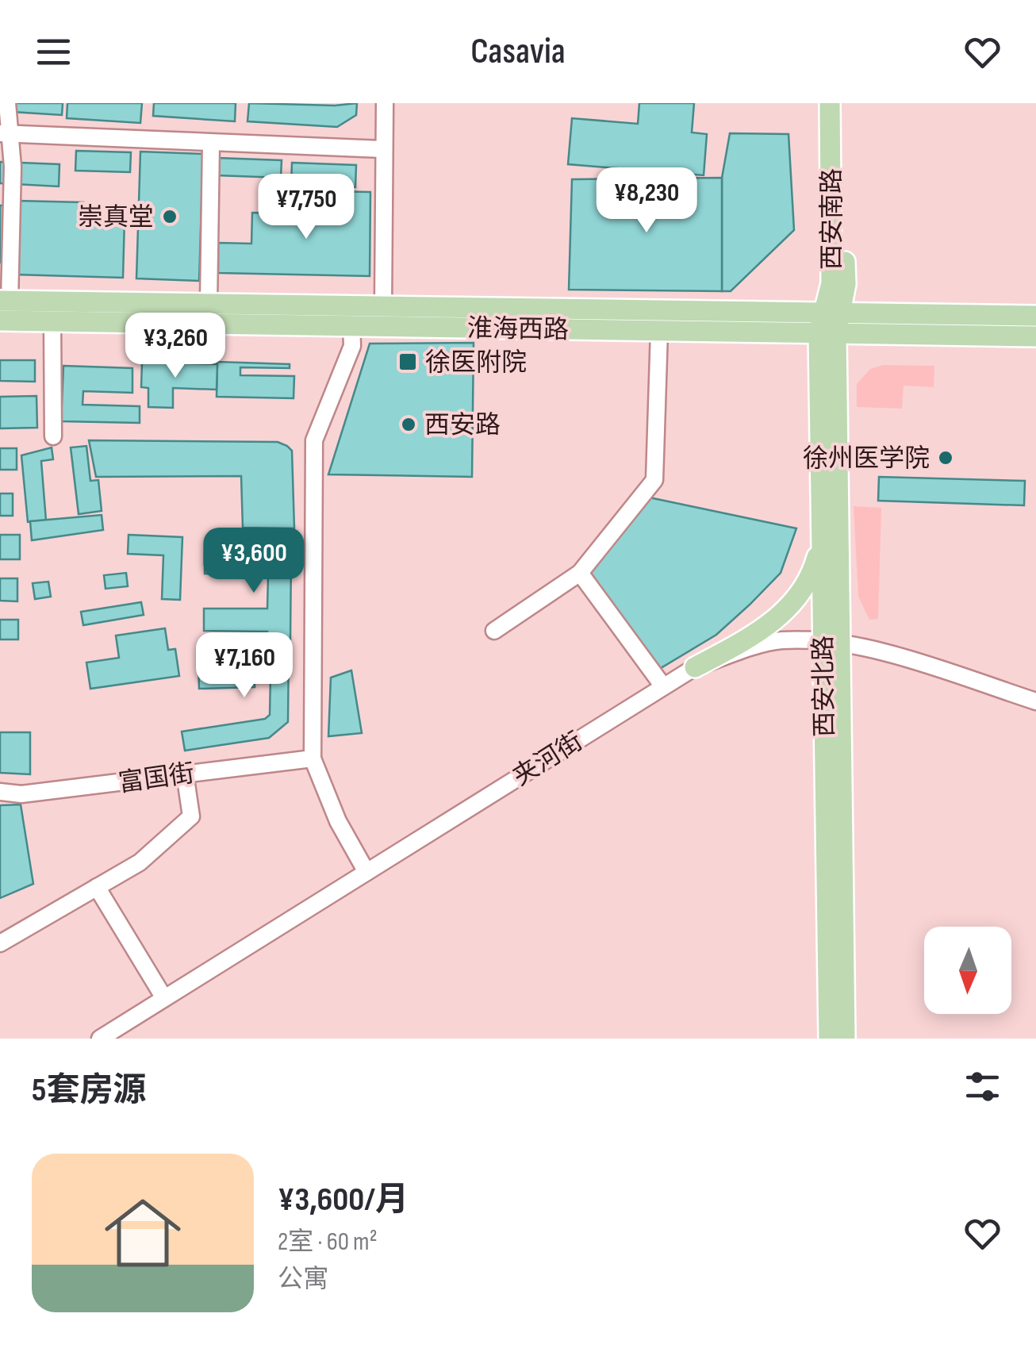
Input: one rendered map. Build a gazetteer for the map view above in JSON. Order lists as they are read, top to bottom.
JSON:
{
  "streets": {
    "main road": ["西安南路", "淮海西路", "西安北路"],
    "street": ["夹河街", "富国街"]
  },
  "crossings": [
    ["西安南路", "淮海西路"],
    ["西安南路", "西安北路"],
    ["淮海西路", "西安北路"],
    ["西安北路", "夹河街"]
  ],
  "places": {
    "other": ["崇真堂", "西安路", "徐州医学院"],
    "transit": ["徐医附院"]
  },
  "north": "bottom",
  "page": {
    "header": "Casavia",
    "price": [
      "¥8,230",
      "¥7,750",
      "¥3,260",
      "¥3,600",
      "¥7,160"
    ],
    "heading": "5套房源",
    "list": [
      {
        "name": "¥3,600/月",
        "note": "2室 · 60 m² · 公寓"
      }
    ]
  }
}
